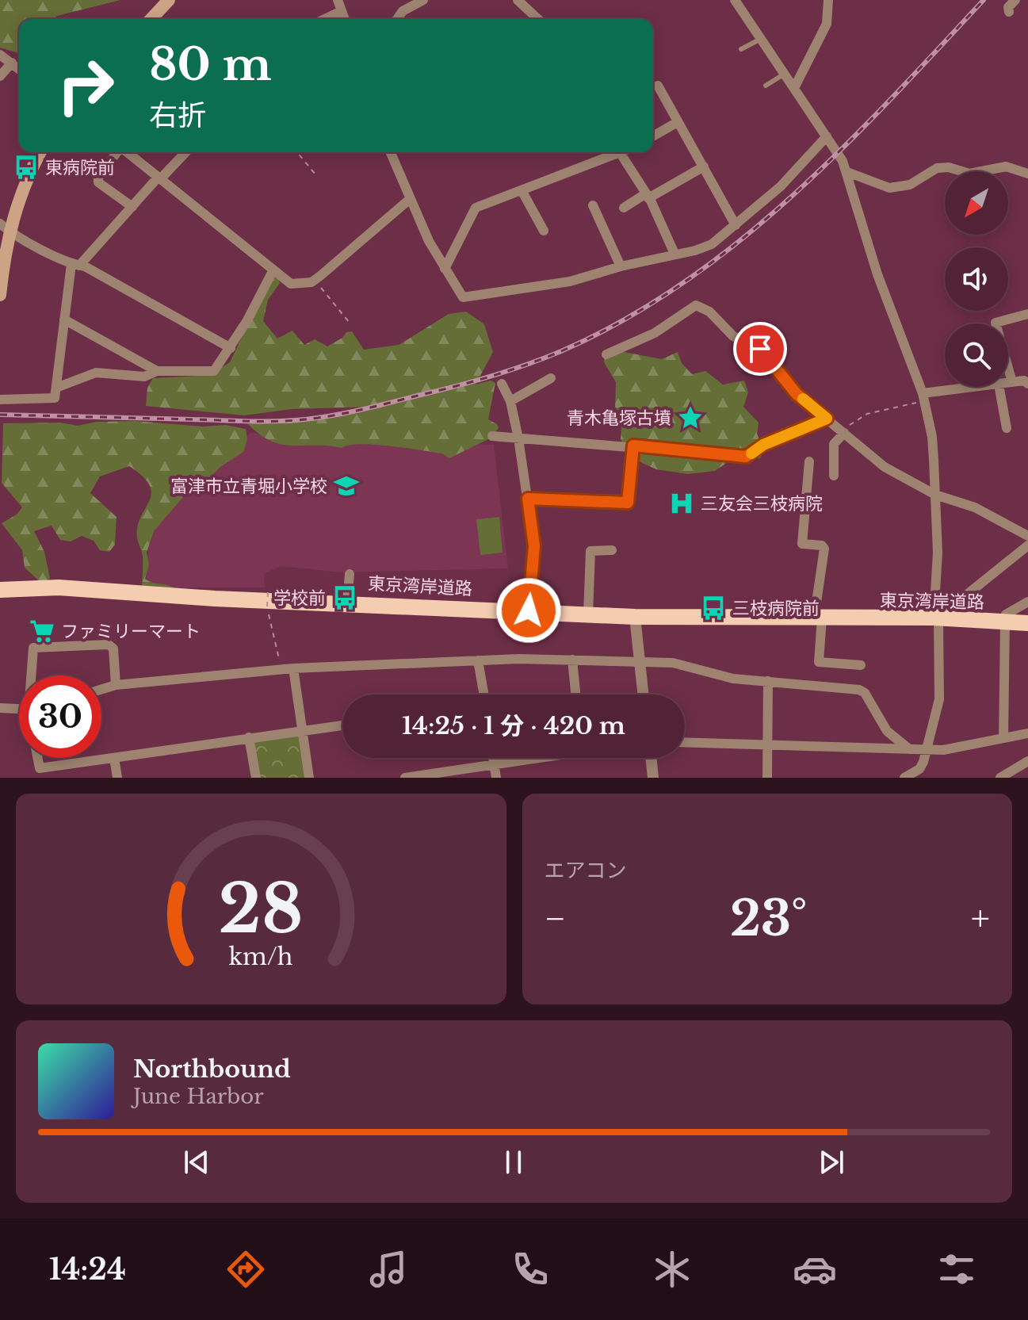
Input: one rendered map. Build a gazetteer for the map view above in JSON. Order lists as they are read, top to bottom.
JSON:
{
  "streets": {
    "highway": ["東京湾岸道路"]
  },
  "places": {
    "bus stop": ["東病院前", "学校前", "三枝病院前"],
    "place": ["青木亀塚古墳"],
    "school or university": ["富津市立青堀小学校"],
    "hospital": ["三友会三枝病院"],
    "supermarket": ["ファミリーマート"]
  },
  "north": "bottom left",
  "page": {
    "turn": ["80 m", "右折"],
    "limit": "30",
    "trip": "14:25 · 1 分 · 420 m",
    "tile": "エアコン",
    "heat": ["−", "23°", "+"],
    "song": ["Northbound", "June Harbor"],
    "tabs": "14:24",
    "gauge": ["28", "km/h"]
  }
}
